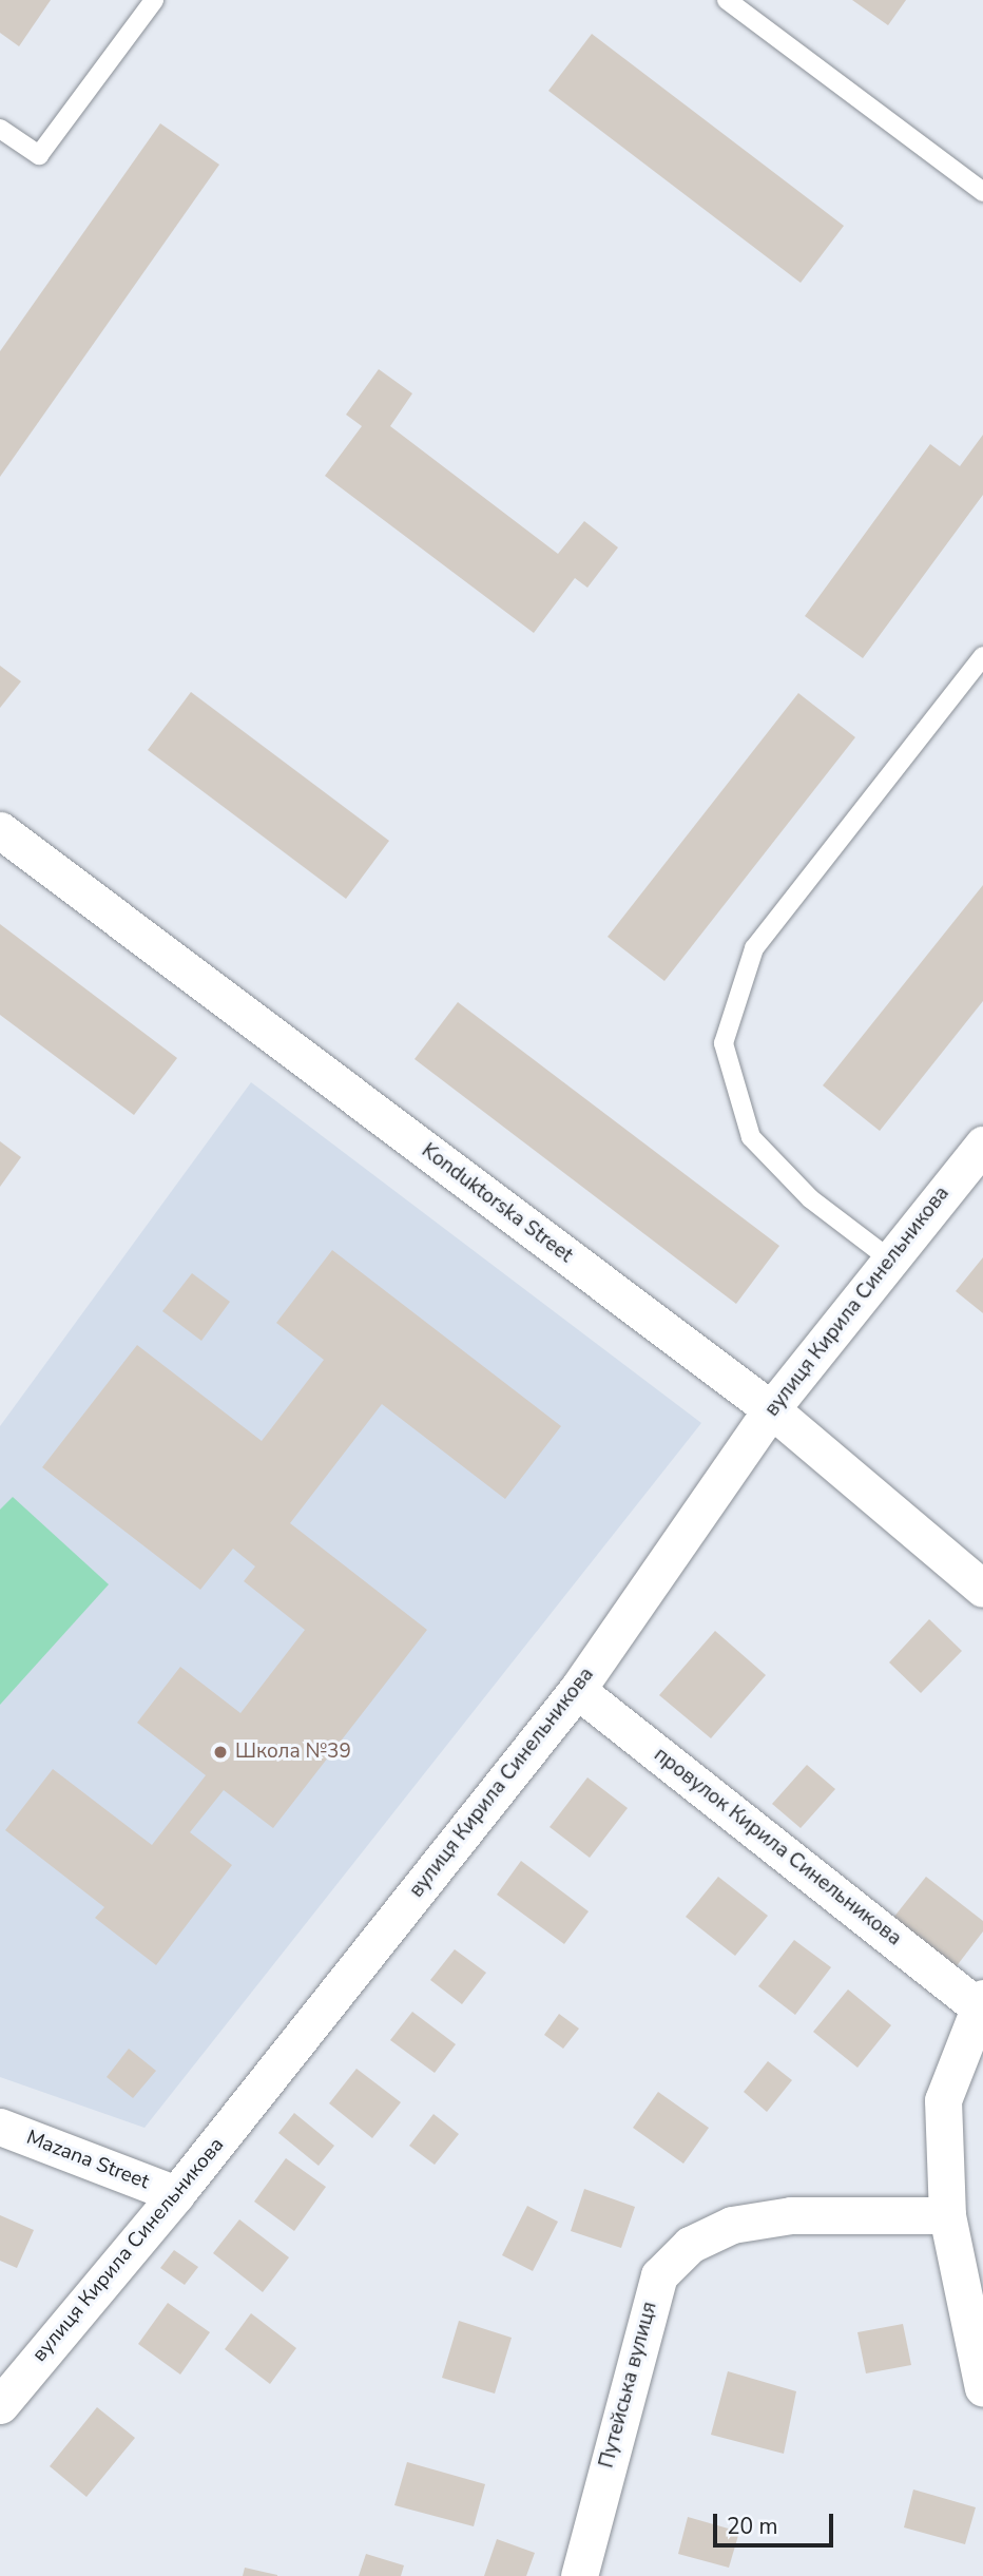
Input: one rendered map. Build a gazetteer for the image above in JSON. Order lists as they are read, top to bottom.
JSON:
{
  "streets": {
    "street": [
      "Konduktorska Street",
      "вулиця Кирила Синельникова",
      "провулок Кирила Синельникова",
      "Mazana Street",
      "Путейська вулиця"
    ]
  },
  "crossings": [
    ["Konduktorska Street", "вулиця Кирила Синельникова"],
    ["вулиця Кирила Синельникова", "провулок Кирила Синельникова"],
    ["вулиця Кирила Синельникова", "Mazana Street"]
  ],
  "places": ["Школа №39"],
  "scale_bar": "20 m"
}
